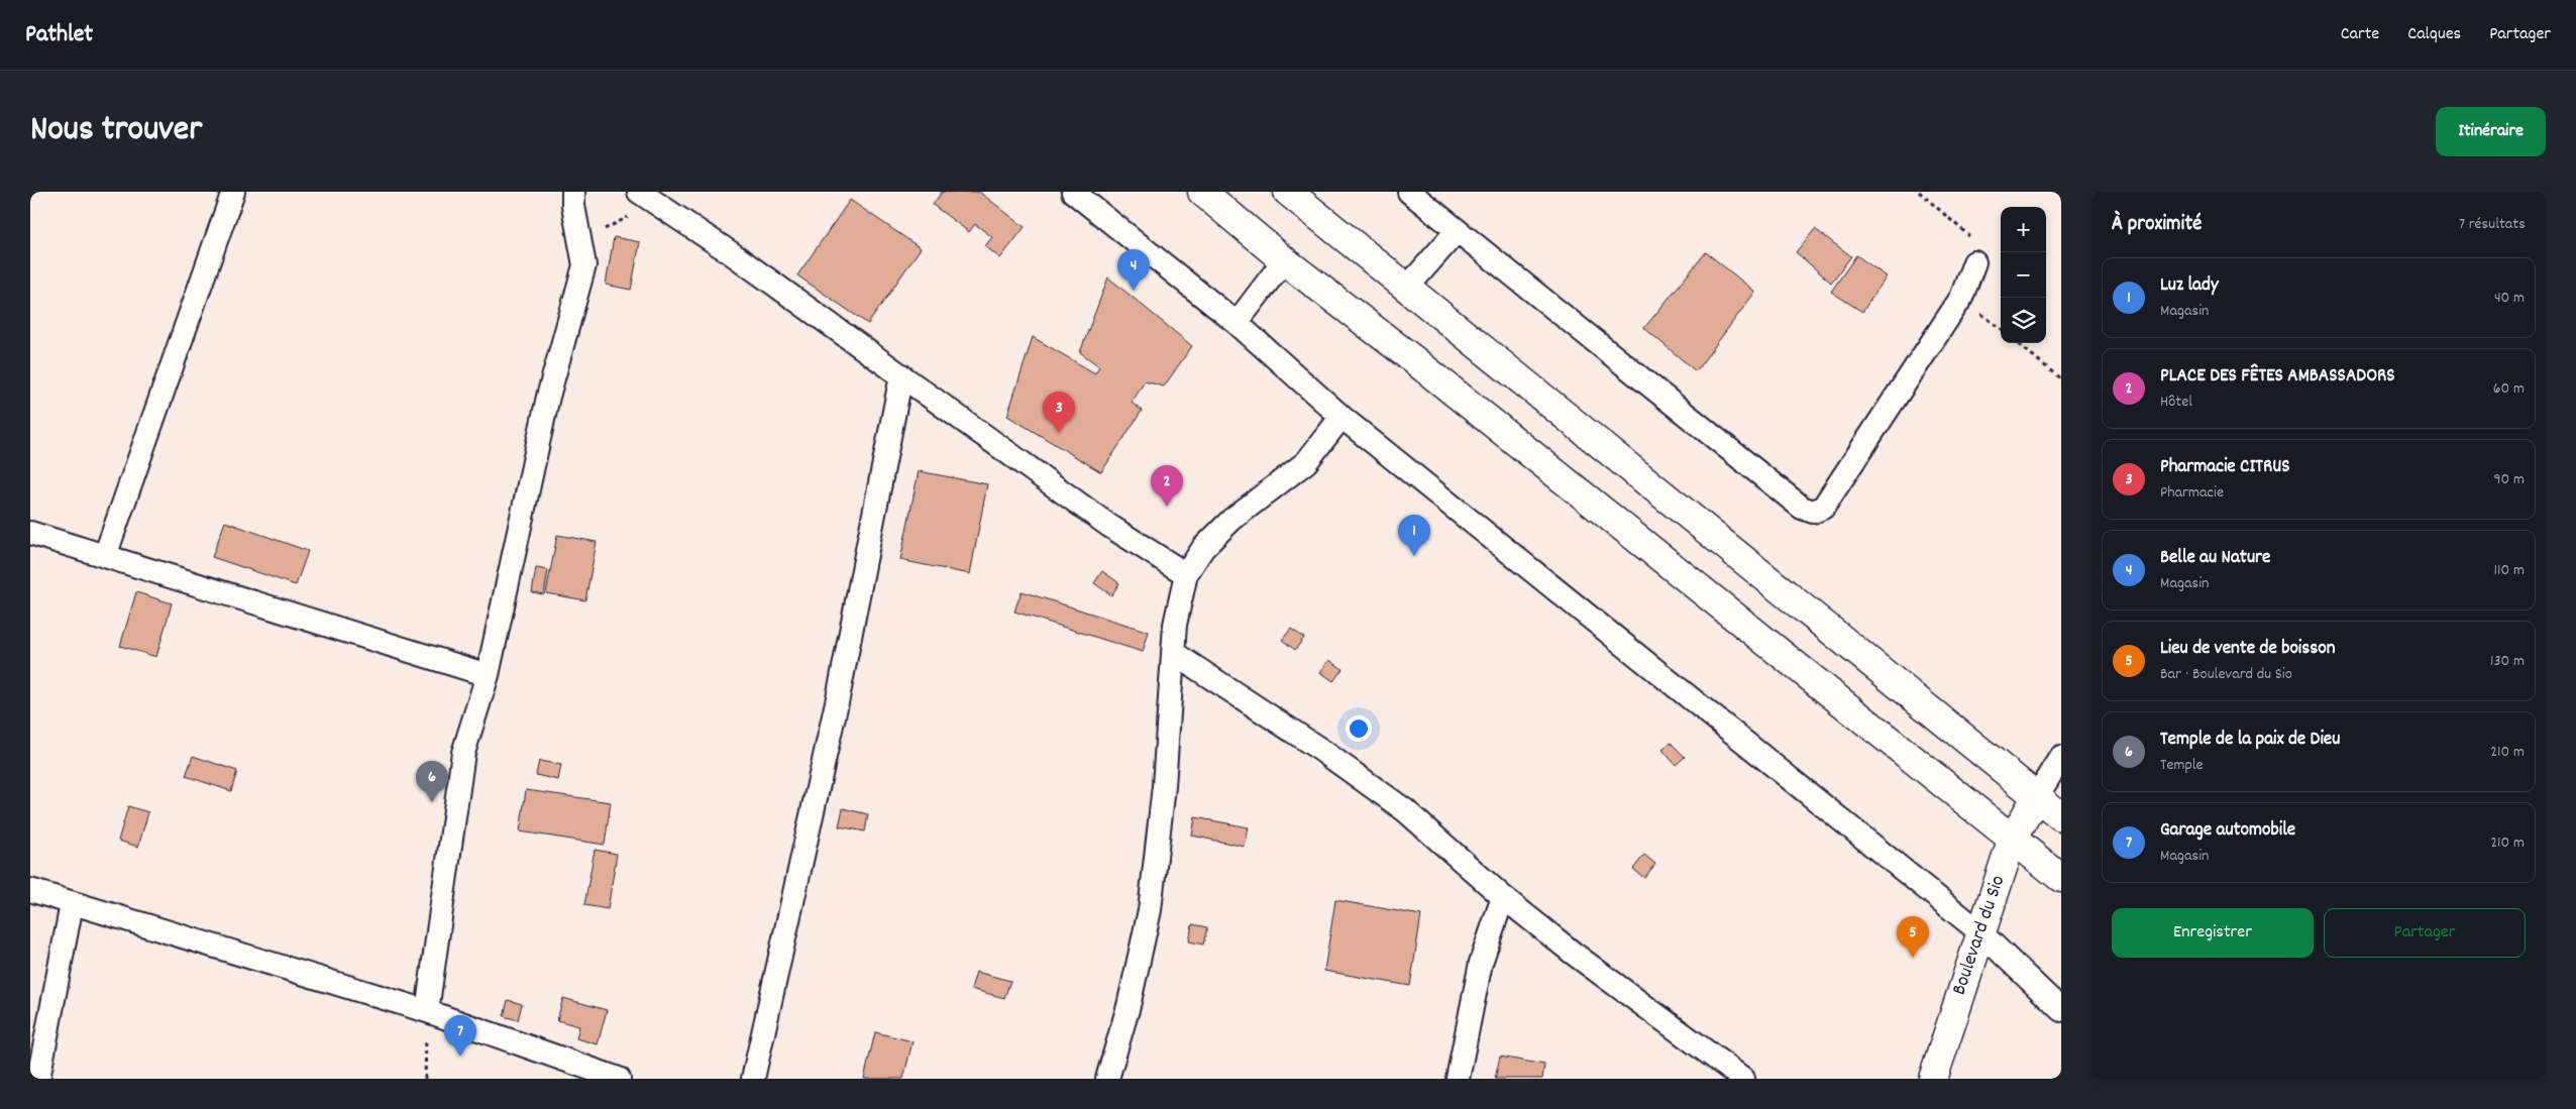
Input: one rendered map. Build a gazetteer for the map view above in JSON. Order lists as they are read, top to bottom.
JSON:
{
  "streets": {
    "main road": ["Boulevard du Sio"]
  },
  "page": {
    "header": "Pathlet",
    "nav": ["Carte", "Calques", "Partager"],
    "title": "Nous trouver",
    "buttons": [
      "Itinéraire",
      ["Enregistrer", "Partager"]
    ],
    "heading": ["À proximité", "7 résultats"],
    "map_buttons": ["+", "−"],
    "pins": [
      "4",
      "3",
      "2",
      "1",
      "6",
      "5",
      "7"
    ],
    "list": [
      {
        "mark": "1",
        "name": "Luz lady",
        "note": "Magasin",
        "value": "40 m"
      },
      {
        "mark": "2",
        "name": "PLACE DES FÊTES AMBASSADORS",
        "note": "Hôtel",
        "value": "60 m"
      },
      {
        "mark": "3",
        "name": "Pharmacie CITRUS",
        "note": "Pharmacie",
        "value": "90 m"
      },
      {
        "mark": "4",
        "name": "Belle au Nature",
        "note": "Magasin",
        "value": "110 m"
      },
      {
        "mark": "5",
        "name": "Lieu de vente de boisson",
        "note": "Bar · Boulevard du Sio",
        "value": "130 m"
      },
      {
        "mark": "6",
        "name": "Temple de la paix de Dieu",
        "note": "Temple",
        "value": "210 m"
      },
      {
        "mark": "7",
        "name": "Garage automobile",
        "note": "Magasin",
        "value": "210 m"
      }
    ]
  }
}
